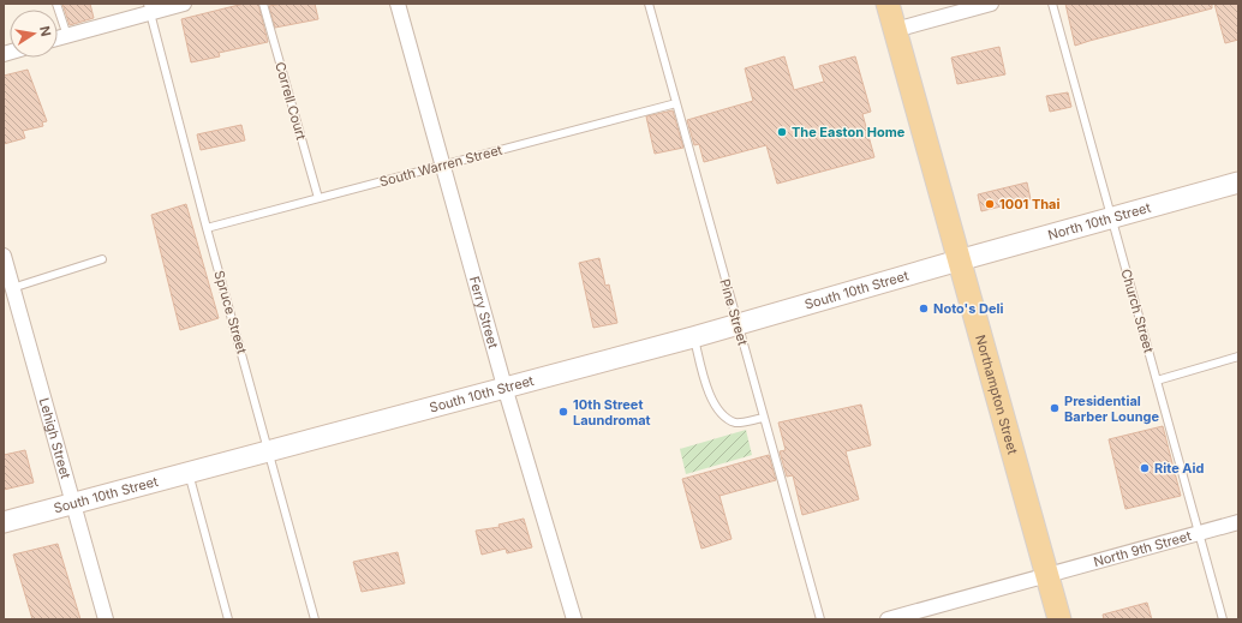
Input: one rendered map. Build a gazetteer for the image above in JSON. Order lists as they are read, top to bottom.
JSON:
{
  "streets": {
    "main road": ["Northampton Street"],
    "street": [
      "North 10th Street",
      "South 10th Street",
      "Ferry Street",
      "Lehigh Street",
      "North 9th Street"
    ],
    "lane": [
      "Correll Court",
      "South Warren Street",
      "Church Street",
      "Spruce Street",
      "Pine Street"
    ]
  },
  "crossings": [
    ["Correll Court", "South Warren Street"],
    ["South Warren Street", "Spruce Street"],
    ["South Warren Street", "Ferry Street"],
    ["South Warren Street", "Pine Street"],
    ["North 10th Street", "South 10th Street"],
    ["North 10th Street", "Church Street"],
    ["North 10th Street", "Northampton Street"],
    ["South 10th Street", "Spruce Street"],
    ["South 10th Street", "Ferry Street"],
    ["South 10th Street", "Pine Street"],
    ["South 10th Street", "Northampton Street"],
    ["South 10th Street", "Lehigh Street"],
    ["Church Street", "North 9th Street"],
    ["Northampton Street", "North 9th Street"]
  ],
  "places": [
    "The Easton Home",
    "1001 Thai",
    "Noto's Deli",
    "Presidential Barber Lounge",
    "10th Street Laundromat",
    "Rite Aid"
  ],
  "north": "right"
}
